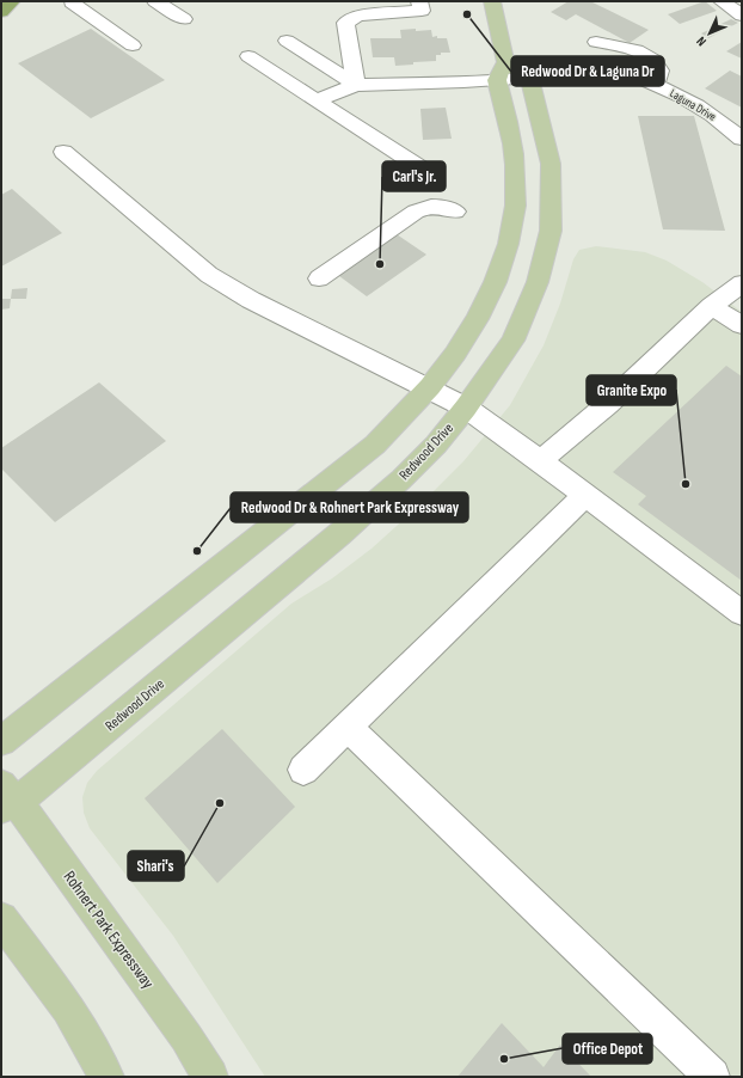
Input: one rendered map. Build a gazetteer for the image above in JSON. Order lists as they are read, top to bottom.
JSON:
{
  "streets": {
    "main road": ["Redwood Drive", "Rohnert Park Expressway"],
    "street": ["Laguna Drive"]
  },
  "crossings": [
    ["Laguna Drive", "Redwood Drive"],
    ["Redwood Drive", "Rohnert Park Expressway"]
  ],
  "places": [
    "Redwood Dr & Laguna Dr",
    "Carl's Jr.",
    "Granite Expo",
    "Redwood Dr & Rohnert Park Expressway",
    "Shari's",
    "Office Depot"
  ],
  "north": "bottom left"
}
